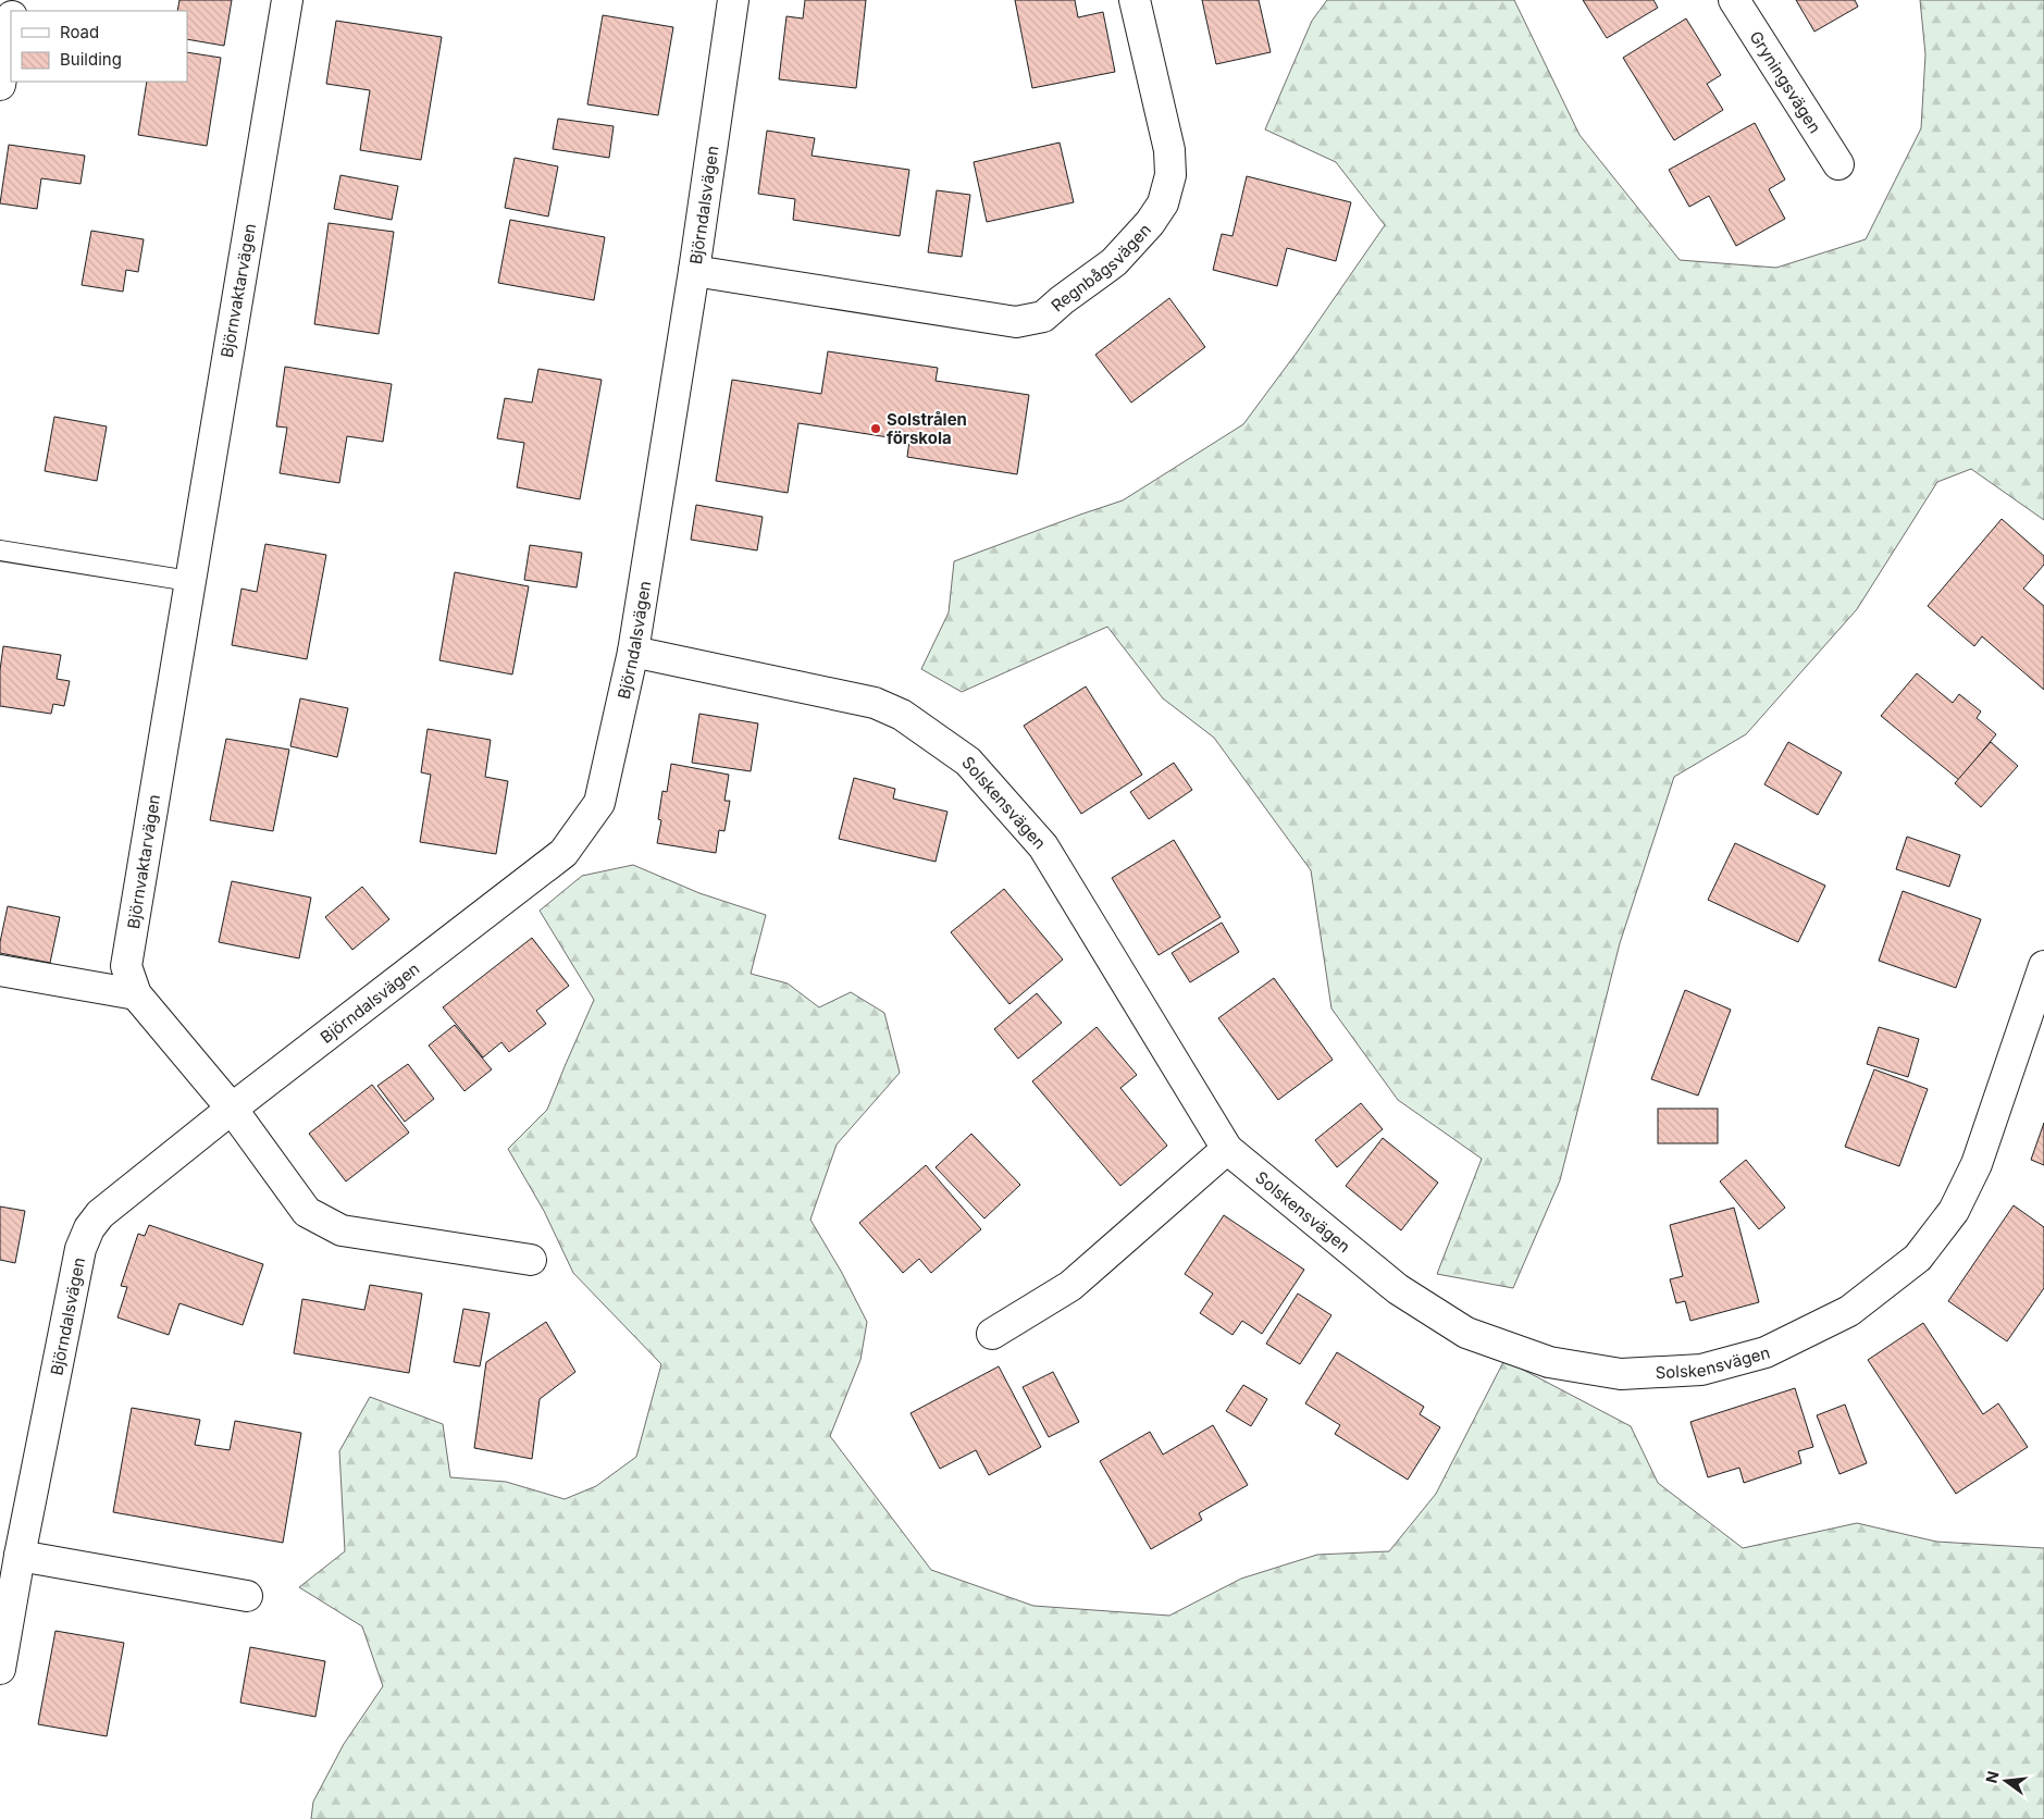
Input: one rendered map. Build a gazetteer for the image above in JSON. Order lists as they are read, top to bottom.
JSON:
{
  "streets": {
    "street": [
      "Gryningsvägen",
      "Björndalsvägen",
      "Regnbågsvägen",
      "Björnvaktarvägen",
      "Solskensvägen"
    ]
  },
  "crossings": [
    ["Björndalsvägen", "Regnbågsvägen"],
    ["Björndalsvägen", "Björnvaktarvägen"],
    ["Björndalsvägen", "Solskensvägen"]
  ],
  "places": ["Solstrålen förskola"],
  "legend": ["Road", "Building"],
  "north": "left"
}
